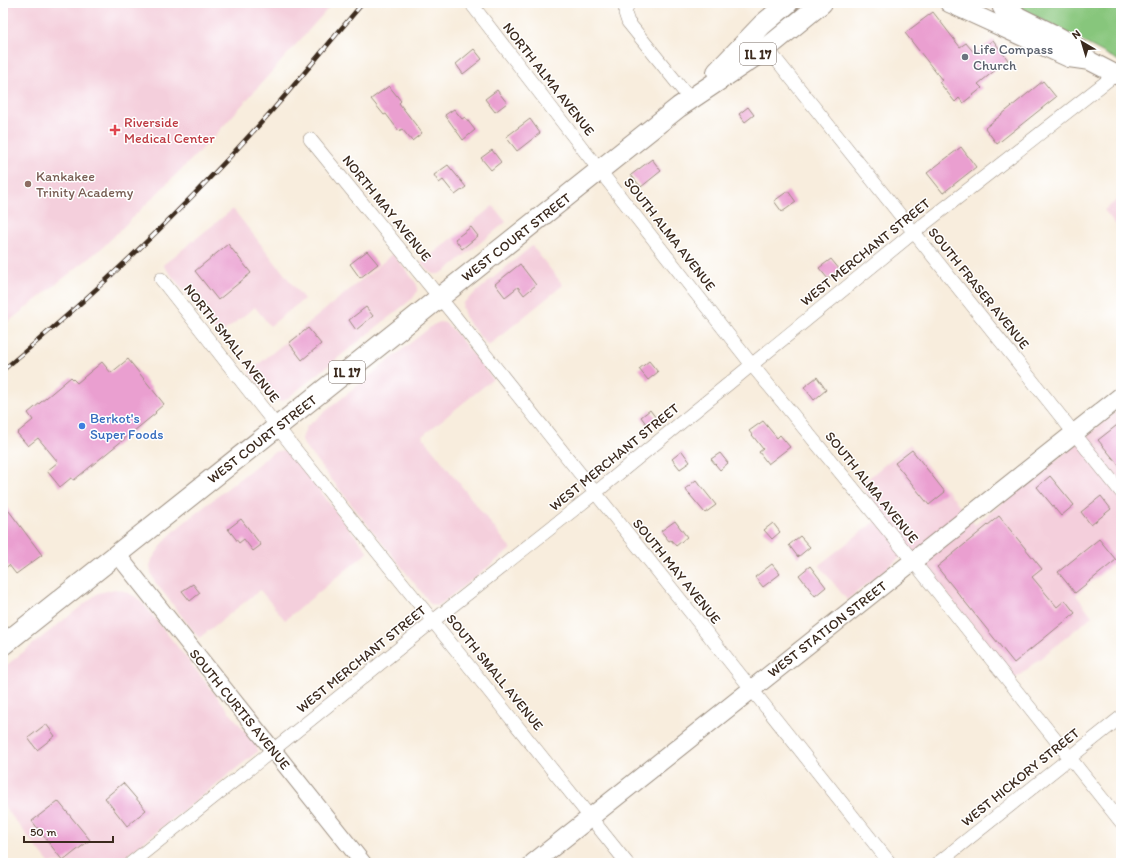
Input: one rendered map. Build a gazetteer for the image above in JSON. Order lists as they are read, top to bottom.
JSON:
{
  "streets": {
    "main road": ["IL 17", "WEST COURT STREET", "WEST STATION STREET"],
    "street": [
      "NORTH ALMA AVENUE",
      "NORTH MAY AVENUE",
      "SOUTH ALMA AVENUE",
      "WEST MERCHANT STREET",
      "SOUTH FRASER AVENUE",
      "NORTH SMALL AVENUE",
      "SOUTH MAY AVENUE",
      "SOUTH SMALL AVENUE",
      "SOUTH CURTIS AVENUE",
      "WEST HICKORY STREET"
    ]
  },
  "crossings": [
    ["NORTH ALMA AVENUE", "SOUTH ALMA AVENUE"],
    ["NORTH ALMA AVENUE", "WEST COURT STREET"],
    ["NORTH MAY AVENUE", "WEST COURT STREET"],
    ["NORTH MAY AVENUE", "SOUTH MAY AVENUE"],
    ["SOUTH ALMA AVENUE", "WEST COURT STREET"],
    ["SOUTH ALMA AVENUE", "WEST MERCHANT STREET"],
    ["SOUTH ALMA AVENUE", "WEST STATION STREET"],
    ["SOUTH ALMA AVENUE", "WEST HICKORY STREET"],
    ["WEST COURT STREET", "SOUTH FRASER AVENUE"],
    ["WEST COURT STREET", "NORTH SMALL AVENUE"],
    ["WEST COURT STREET", "SOUTH MAY AVENUE"],
    ["WEST COURT STREET", "SOUTH SMALL AVENUE"],
    ["WEST COURT STREET", "SOUTH CURTIS AVENUE"],
    ["WEST MERCHANT STREET", "SOUTH FRASER AVENUE"],
    ["WEST MERCHANT STREET", "SOUTH MAY AVENUE"],
    ["WEST MERCHANT STREET", "SOUTH SMALL AVENUE"],
    ["WEST MERCHANT STREET", "SOUTH CURTIS AVENUE"],
    ["SOUTH FRASER AVENUE", "WEST STATION STREET"],
    ["NORTH SMALL AVENUE", "SOUTH SMALL AVENUE"],
    ["SOUTH MAY AVENUE", "WEST STATION STREET"],
    ["WEST STATION STREET", "SOUTH SMALL AVENUE"]
  ],
  "places": {
    "other": ["Life Compass Church", "Kankakee Trinity Academy", "Berkot's Super Foods"],
    "health": ["Riverside Medical Center"]
  },
  "scale_bar": "50 m",
  "north": "top left"
}
